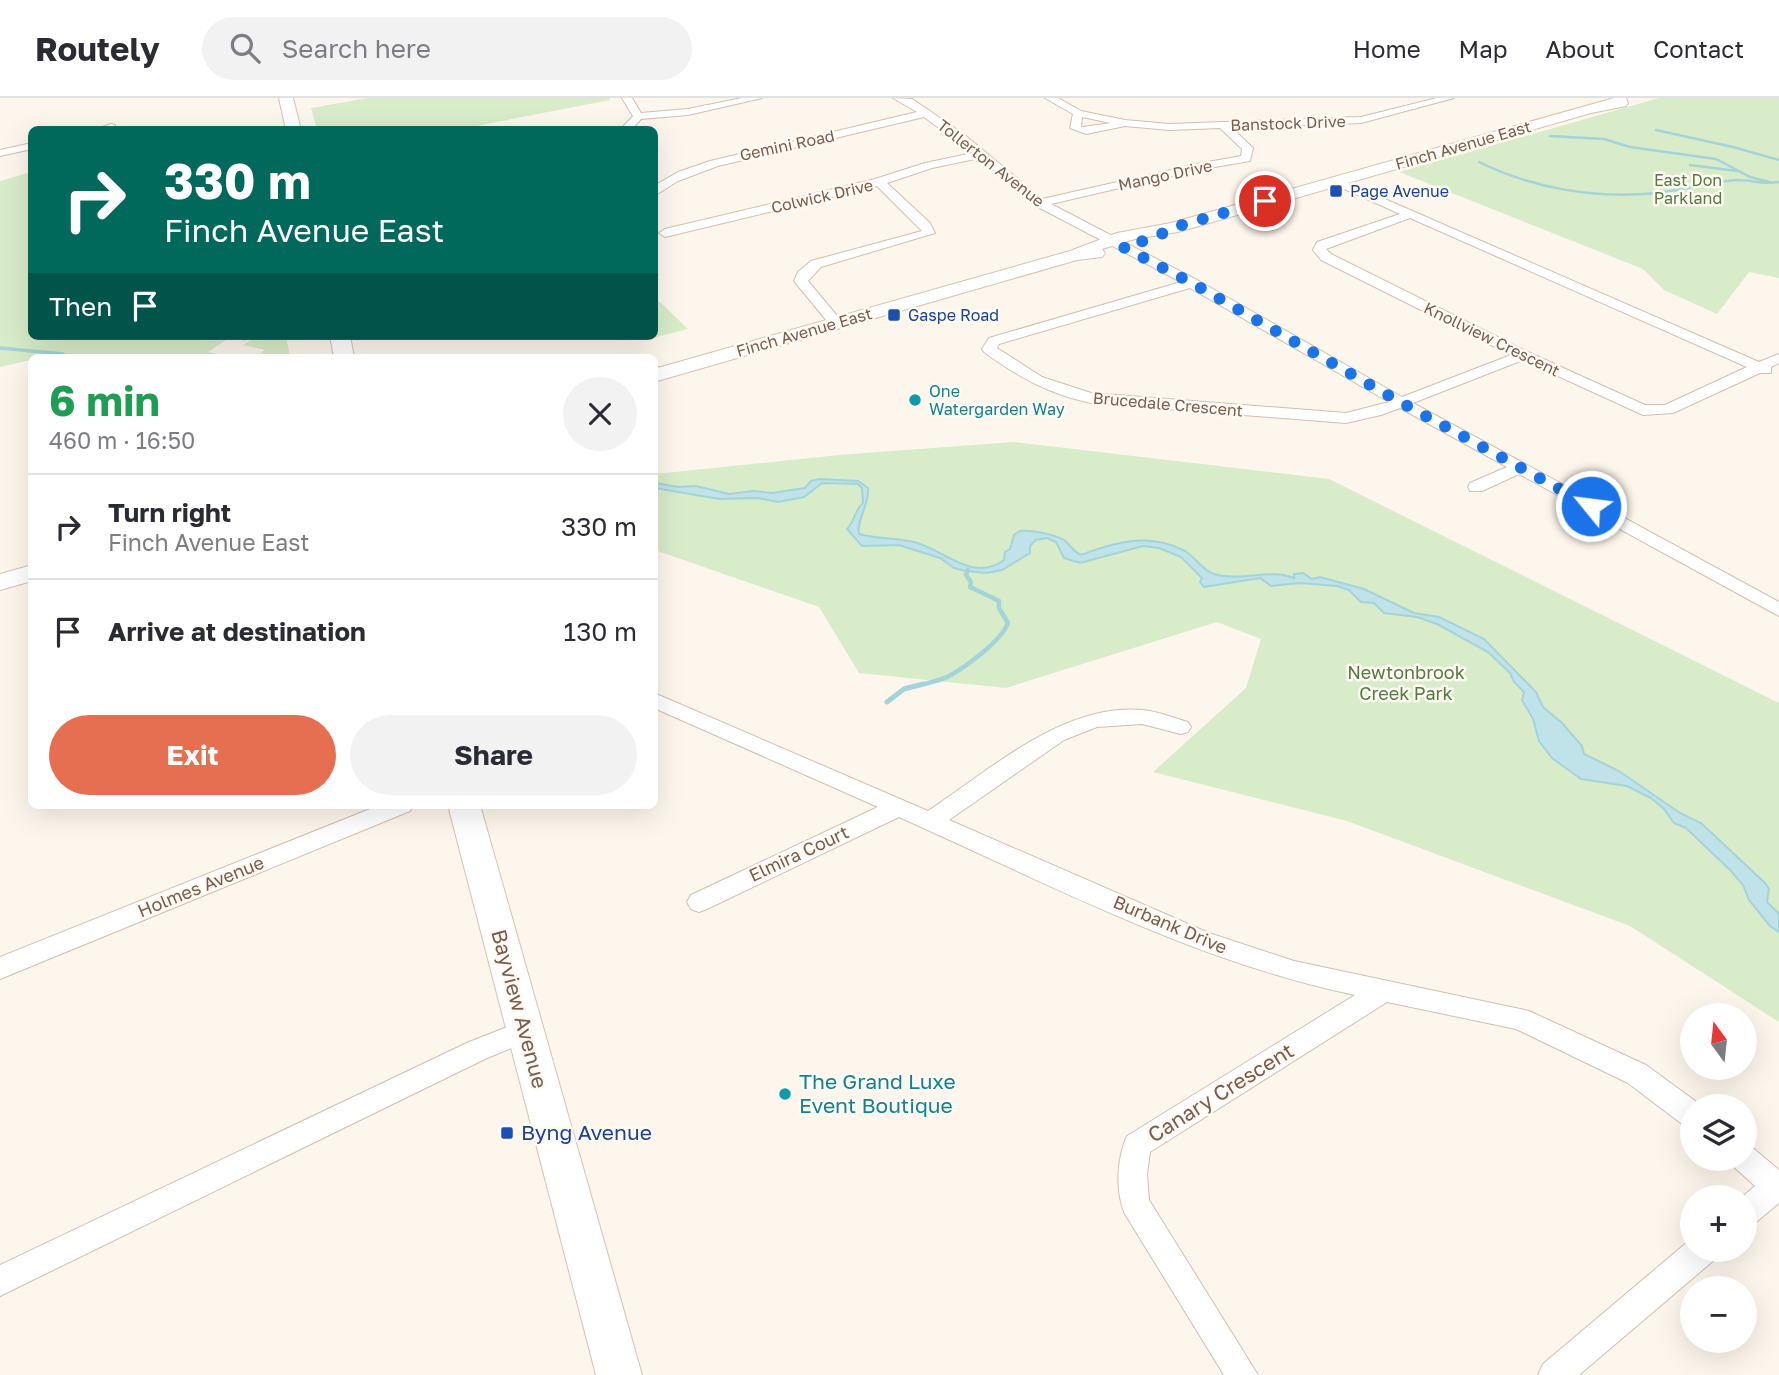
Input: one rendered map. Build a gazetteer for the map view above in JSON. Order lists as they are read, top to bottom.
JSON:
{
  "streets": {
    "main road": ["Finch Avenue East", "Bayview Avenue"],
    "street": [
      "Banstock Drive",
      "Gemini Road",
      "Tollerton Avenue",
      "Mango Drive",
      "Colwick Drive",
      "Knollview Crescent",
      "Brucedale Crescent",
      "Elmira Court",
      "Holmes Avenue",
      "Burbank Drive",
      "Canary Crescent"
    ]
  },
  "crossings": [
    ["Banstock Drive", "Mango Drive"],
    ["Gemini Road", "Tollerton Avenue"],
    ["Finch Avenue East", "Tollerton Avenue"],
    ["Tollerton Avenue", "Mango Drive"],
    ["Tollerton Avenue", "Colwick Drive"],
    ["Tollerton Avenue", "Brucedale Crescent"],
    ["Knollview Crescent", "Brucedale Crescent"],
    ["Elmira Court", "Burbank Drive"],
    ["Burbank Drive", "Canary Crescent"]
  ],
  "parks": ["East Don Parkland", "Newtonbrook Creek Park"],
  "places": {
    "transit": ["Page Avenue", "Gaspe Road", "Byng Avenue"],
    "other": ["One Watergarden Way", "The Grand Luxe Event Boutique"]
  },
  "north": "top",
  "page": {
    "header": "Routely",
    "search": "Search here",
    "nav": [
      "Home",
      "Map",
      "About",
      "Contact"
    ],
    "turn": ["330 m", "Finch Avenue East"],
    "then": "Then",
    "heading": ["6 min", "460 m · 16:50"],
    "list": [
      {
        "name": "Turn right",
        "note": "Finch Avenue East",
        "value": "330 m"
      },
      {
        "name": "Arrive at destination",
        "value": "130 m"
      }
    ],
    "buttons": ["Exit", "Share"],
    "map_buttons": ["+", "−"]
  }
}
